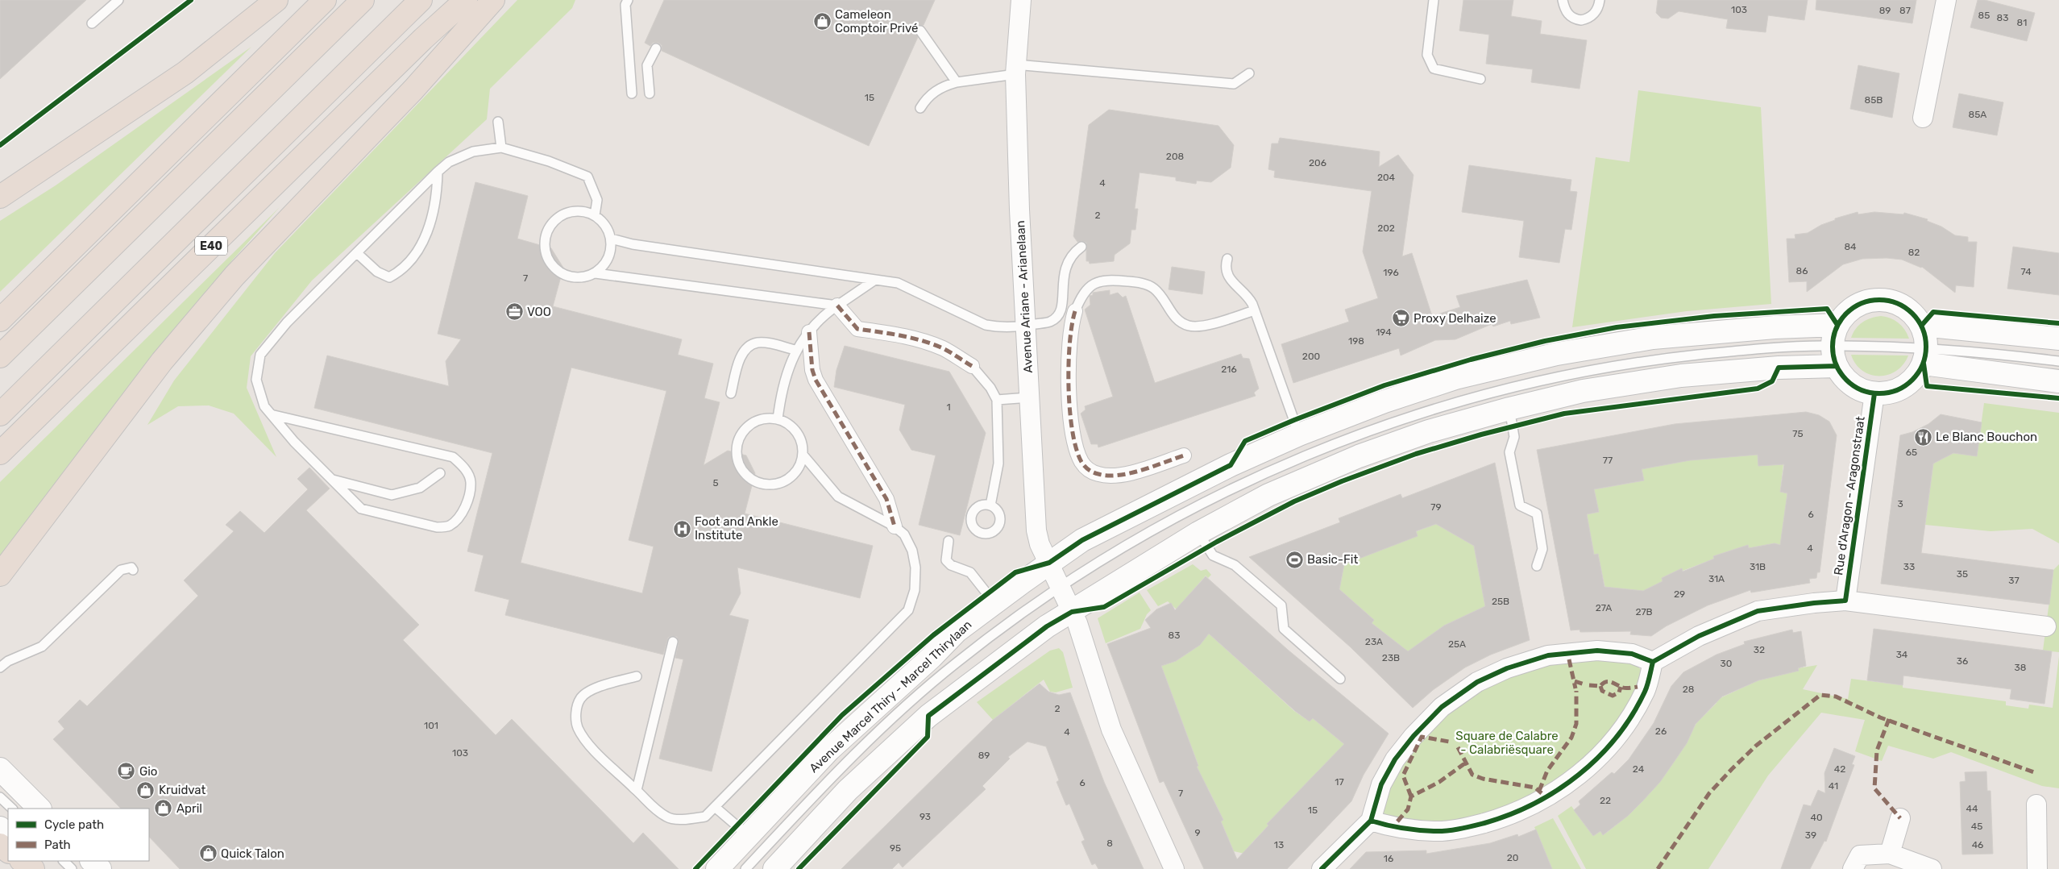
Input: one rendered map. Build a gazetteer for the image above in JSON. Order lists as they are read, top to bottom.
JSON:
{
  "streets": {
    "highway": ["E40"],
    "main road": ["Avenue Marcel Thiry - Marcel Thirylaan"],
    "street": ["Avenue Ariane - Arianelaan", "Rue d'Aragon - Aragonstraat"]
  },
  "crossings": [
    ["Avenue Ariane - Arianelaan", "Avenue Marcel Thiry - Marcel Thirylaan"]
  ],
  "parks": ["Square de Calabre - Calabriësquare"],
  "places": {
    "shop": [
      "Cameleon Comptoir Privé",
      "Kruidvat",
      "April",
      "Quick Talon"
    ],
    "office": ["VOO"],
    "supermarket": ["Proxy Delhaize"],
    "restaurant": ["Le Blanc Bouchon"],
    "hospital": ["Foot and Ankle Institute"],
    "sports": ["Basic-Fit"],
    "cafe": ["Gio"]
  },
  "house_numbers": [
    "103",
    "89",
    "87",
    "85",
    "83",
    "81",
    "15",
    "85B",
    "85A",
    "208",
    "206",
    "204",
    "4",
    "2",
    "202",
    "84",
    "82",
    "86",
    "74",
    "196",
    "7",
    "194",
    "198",
    "200",
    "216",
    "1",
    "75",
    "65",
    "77",
    "5",
    "3",
    "79",
    "6",
    "4",
    "31B",
    "33",
    "35",
    "31A",
    "37",
    "29",
    "25B",
    "27A",
    "27B",
    "83",
    "23A",
    "25A",
    "32",
    "34",
    "23B",
    "36",
    "30",
    "38",
    "28",
    "2",
    "101",
    "26",
    "4",
    "103",
    "89",
    "24",
    "42",
    "17",
    "6",
    "41",
    "7",
    "22",
    "44",
    "15",
    "93",
    "40",
    "45",
    "9",
    "39",
    "8",
    "13",
    "46",
    "95",
    "20",
    "16"
  ],
  "legend": ["Cycle path", "Path"]
}
